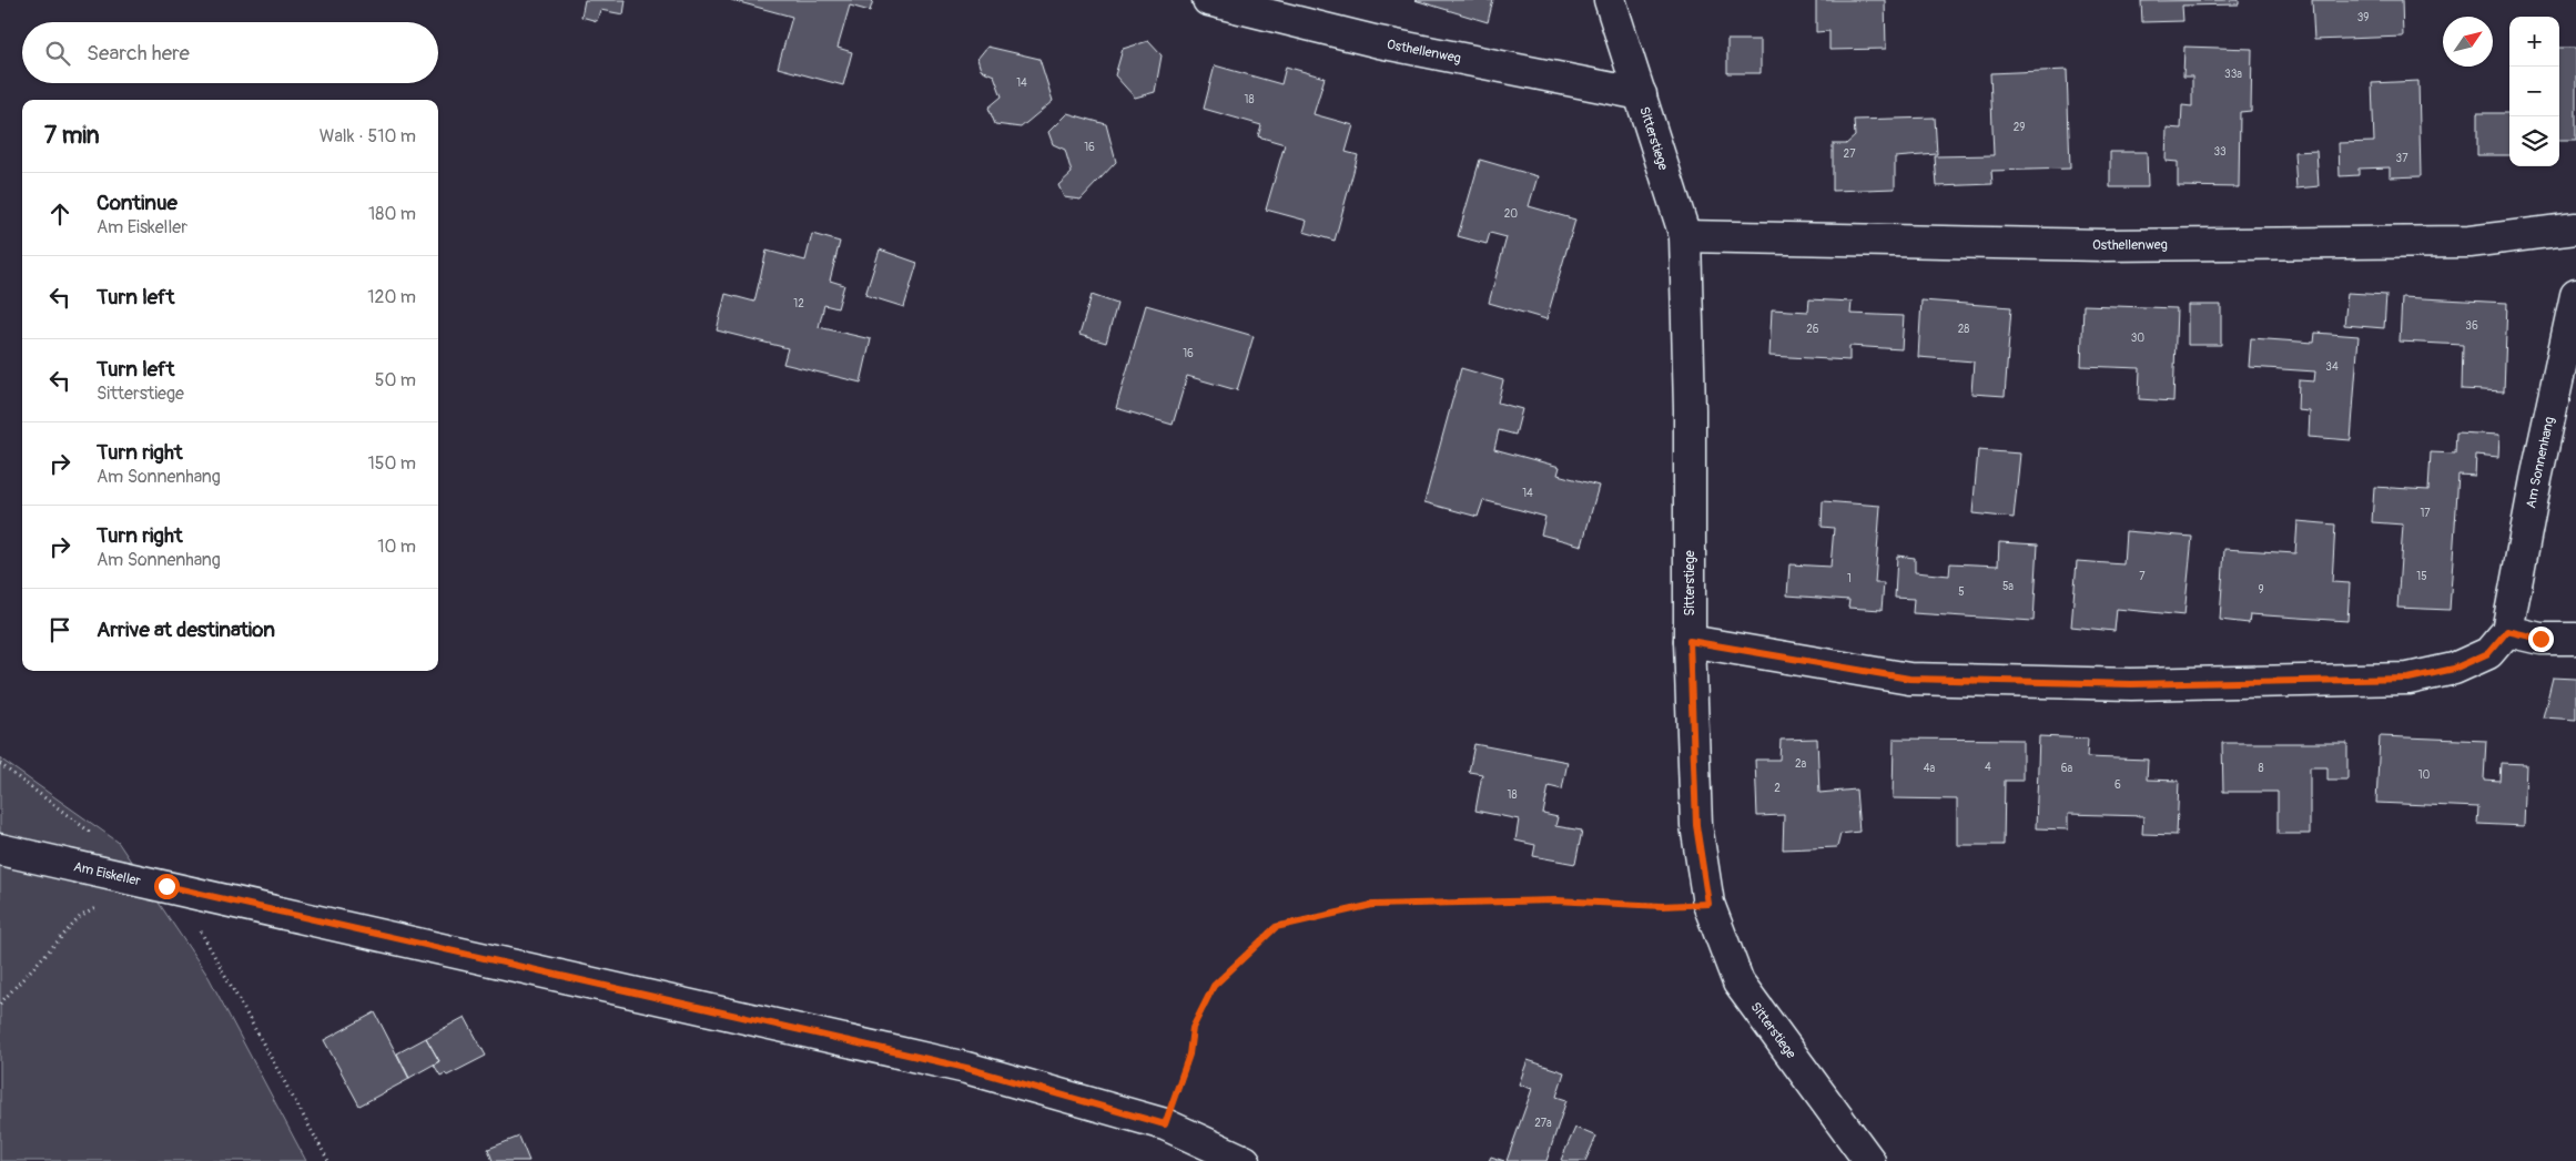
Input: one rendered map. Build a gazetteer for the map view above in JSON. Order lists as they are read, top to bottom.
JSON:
{
  "streets": {
    "street": [
      "Osthellenweg",
      "Sitterstiege",
      "Am Sonnenhang",
      "Am Eiskeller"
    ]
  },
  "crossings": [
    ["Osthellenweg", "Sitterstiege"],
    ["Sitterstiege", "Am Sonnenhang"]
  ],
  "house_numbers": [
    "39",
    "33a",
    "14",
    "18",
    "29",
    "16",
    "33",
    "27",
    "37",
    "20",
    "12",
    "36",
    "26",
    "28",
    "30",
    "16",
    "34",
    "14",
    "17",
    "7",
    "15",
    "1",
    "5a",
    "9",
    "5",
    "2a",
    "4",
    "4a",
    "6a",
    "8",
    "10",
    "6",
    "2",
    "18",
    "27a"
  ],
  "north": "top right",
  "page": {
    "map_buttons": ["+", "−"],
    "search": "Search here",
    "heading": ["7 min", "Walk · 510 m"],
    "list": [
      ["Continue", "Am Eiskeller", "180 m"],
      ["Turn left", "120 m"],
      ["Turn left", "Sitterstiege", "50 m"],
      ["Turn right", "Am Sonnenhang", "150 m"],
      ["Turn right", "Am Sonnenhang", "10 m"],
      "Arrive at destination"
    ]
  }
}
